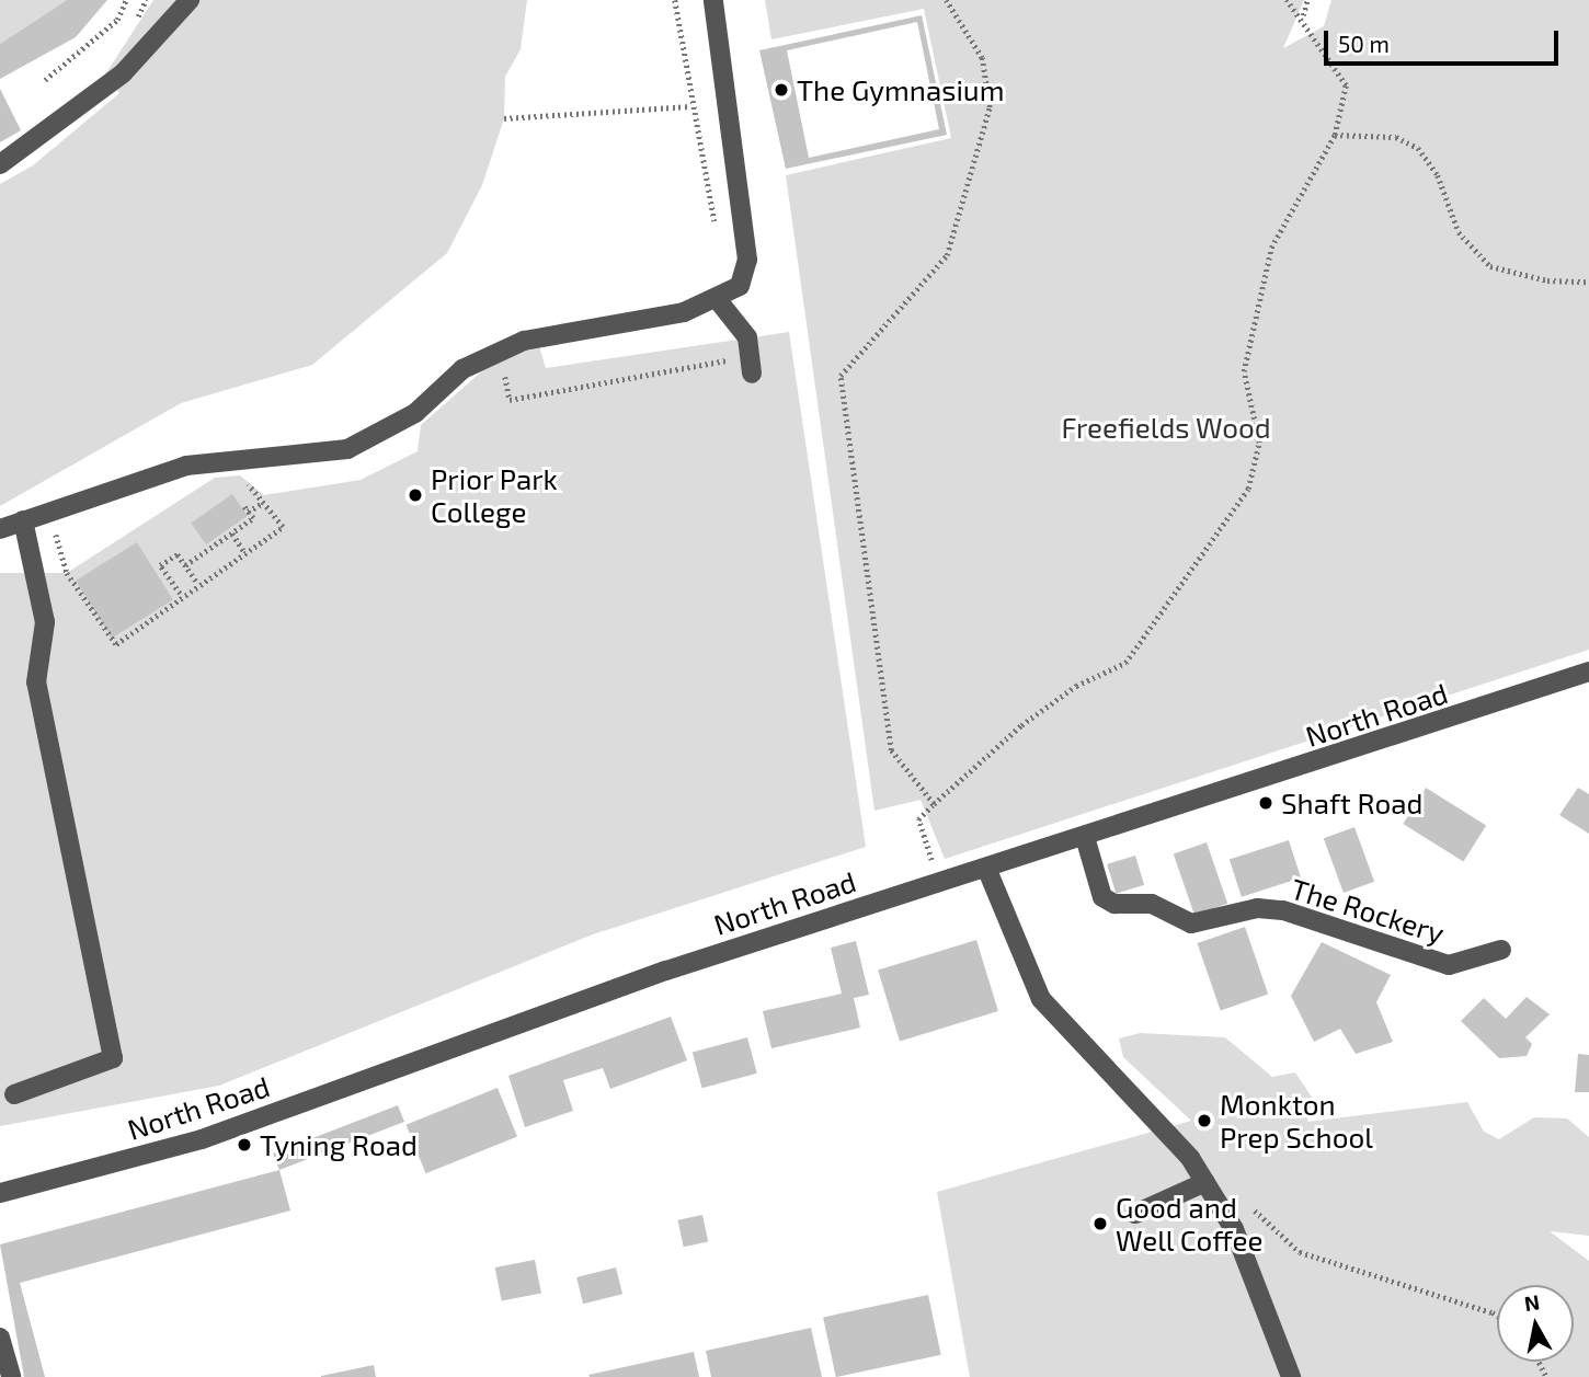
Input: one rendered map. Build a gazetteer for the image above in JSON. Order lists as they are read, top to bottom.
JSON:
{
  "streets": {
    "street": ["North Road", "The Rockery"]
  },
  "crossings": [
    ["North Road", "The Rockery"]
  ],
  "parks": ["Freefields Wood"],
  "places": [
    "The Gymnasium",
    "Prior Park College",
    "Shaft Road",
    "Monkton Prep School",
    "Tyning Road",
    "Good and Well Coffee"
  ],
  "scale_bar": "50 m",
  "north": "top"
}
